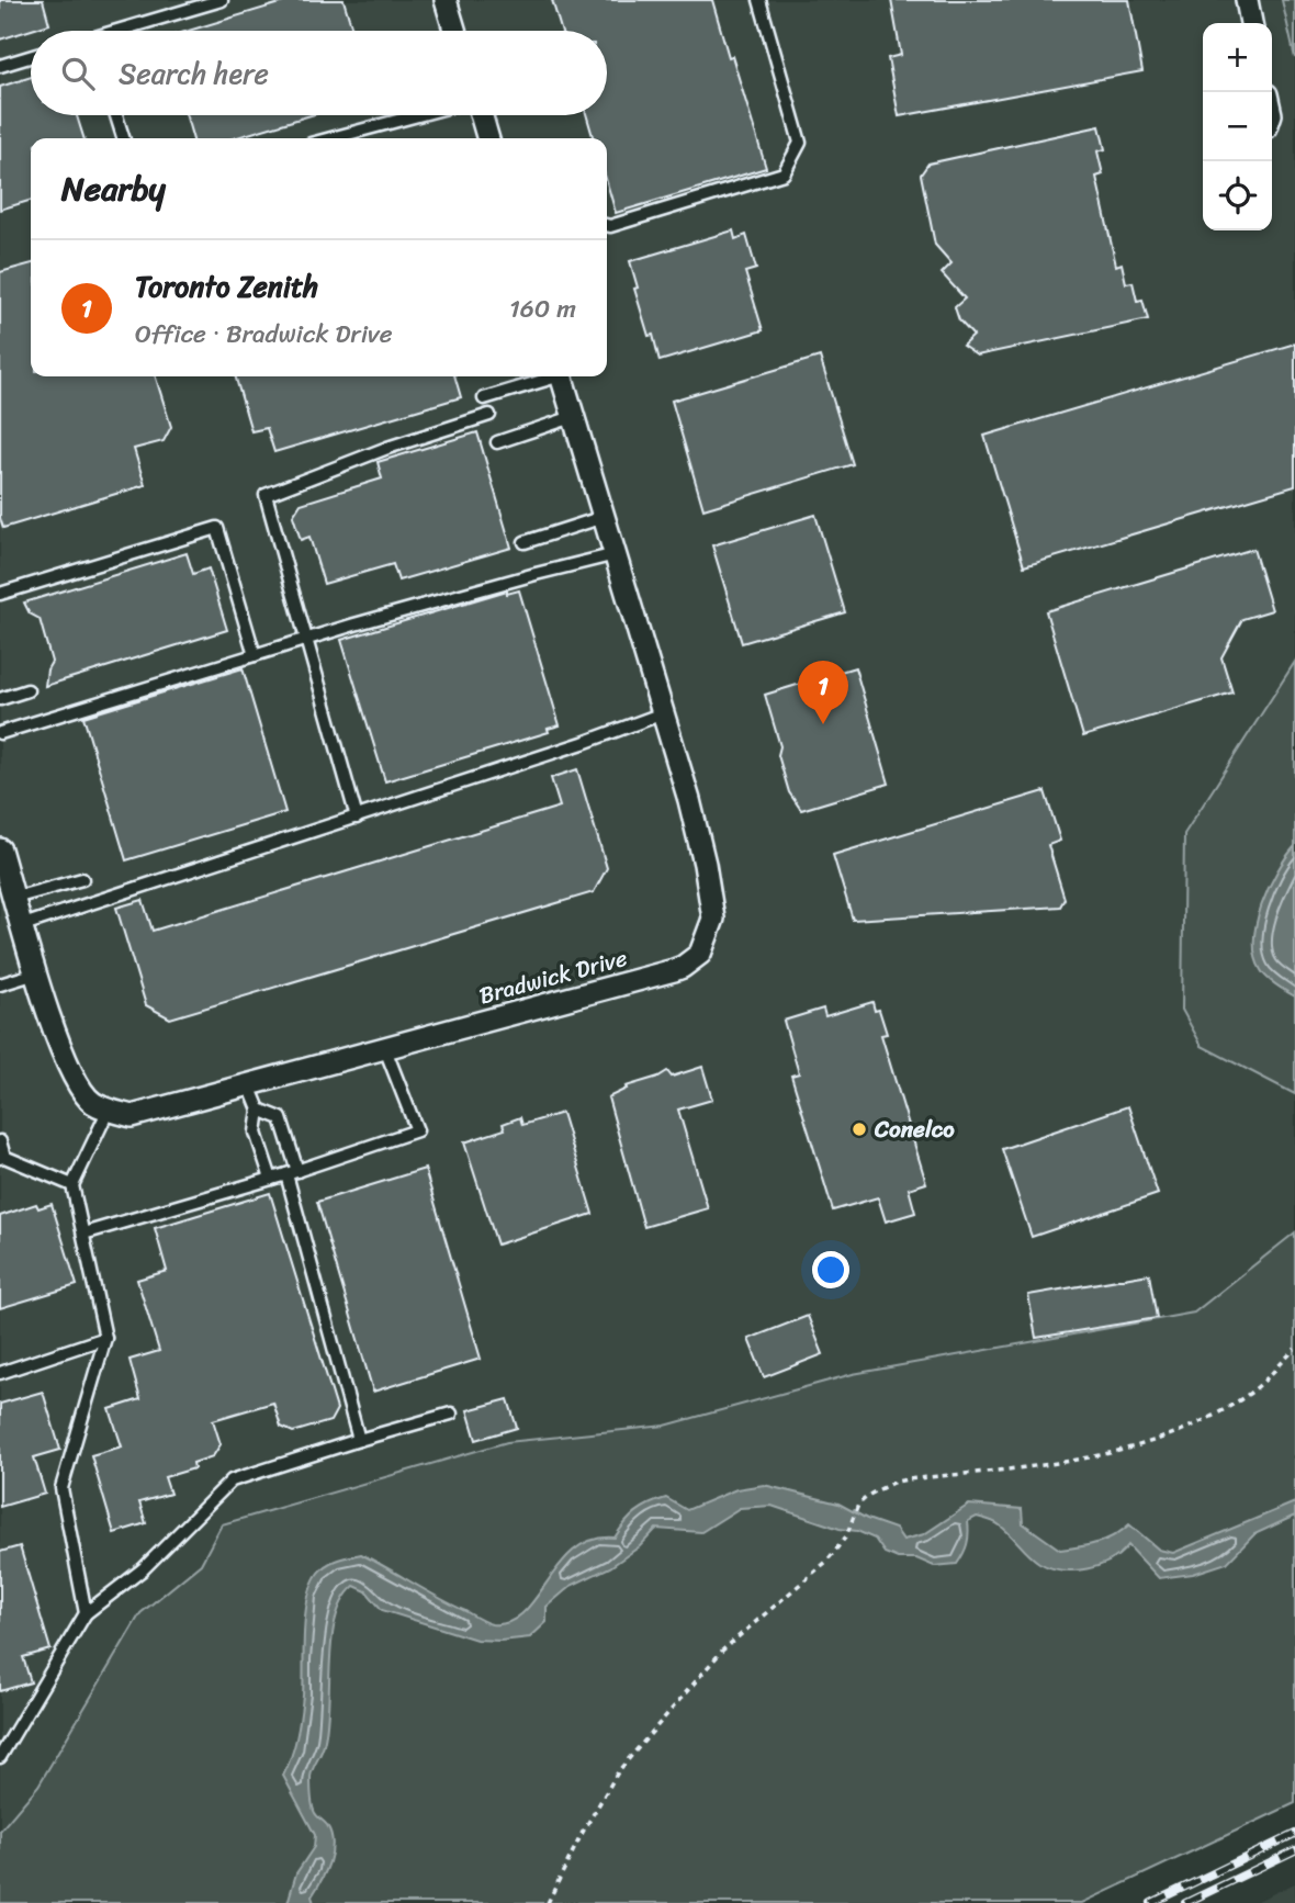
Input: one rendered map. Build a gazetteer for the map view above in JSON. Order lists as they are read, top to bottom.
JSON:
{
  "streets": {
    "street": ["Bradwick Drive"]
  },
  "places": ["Conelco"],
  "page": {
    "map_buttons": ["+", "−"],
    "search": "Search here",
    "heading": "Nearby",
    "list": [
      {
        "mark": "1",
        "name": "Toronto Zenith",
        "note": "Office · Bradwick Drive",
        "value": "160 m"
      }
    ],
    "pins": "1"
  }
}
